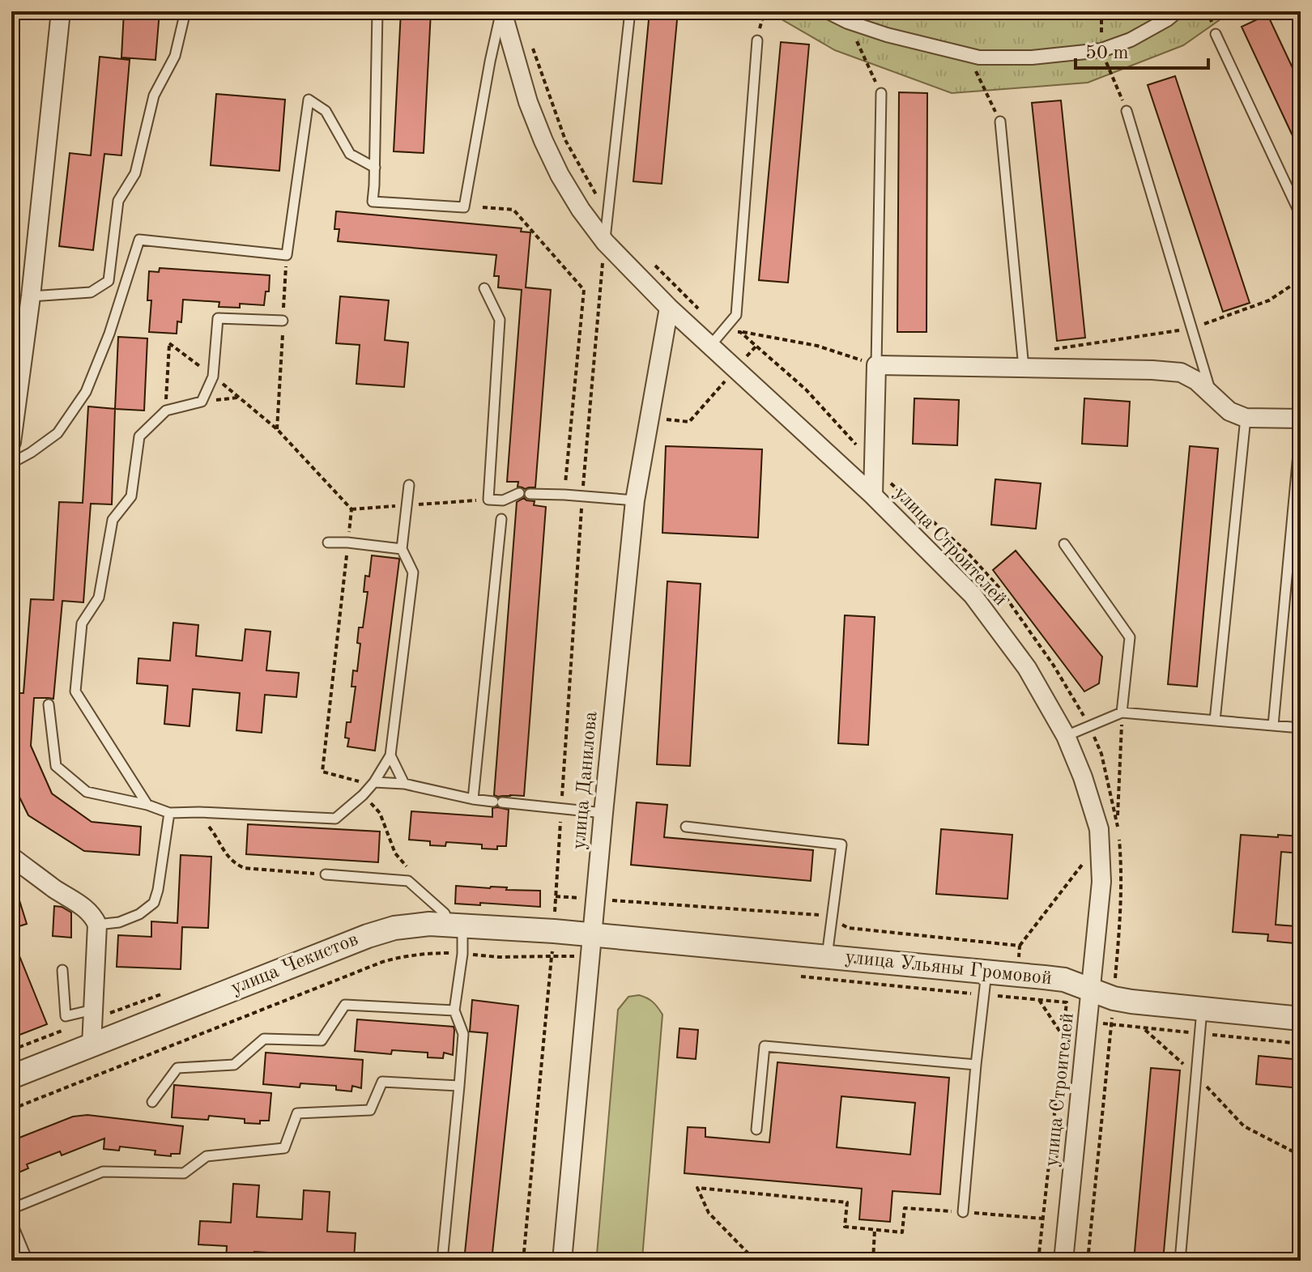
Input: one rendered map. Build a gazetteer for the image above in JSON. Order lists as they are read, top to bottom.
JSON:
{
  "streets": {
    "street": [
      "улица Строителей",
      "улица Данилова",
      "улица Чекистов",
      "улица Ульяны Громовой"
    ]
  },
  "crossings": [
    ["улица Строителей", "улица Данилова"],
    ["улица Строителей", "улица Ульяны Громовой"],
    ["улица Данилова", "улица Чекистов"],
    ["улица Данилова", "улица Ульяны Громовой"],
    ["улица Чекистов", "улица Ульяны Громовой"]
  ],
  "scale_bar": "50 m"
}
